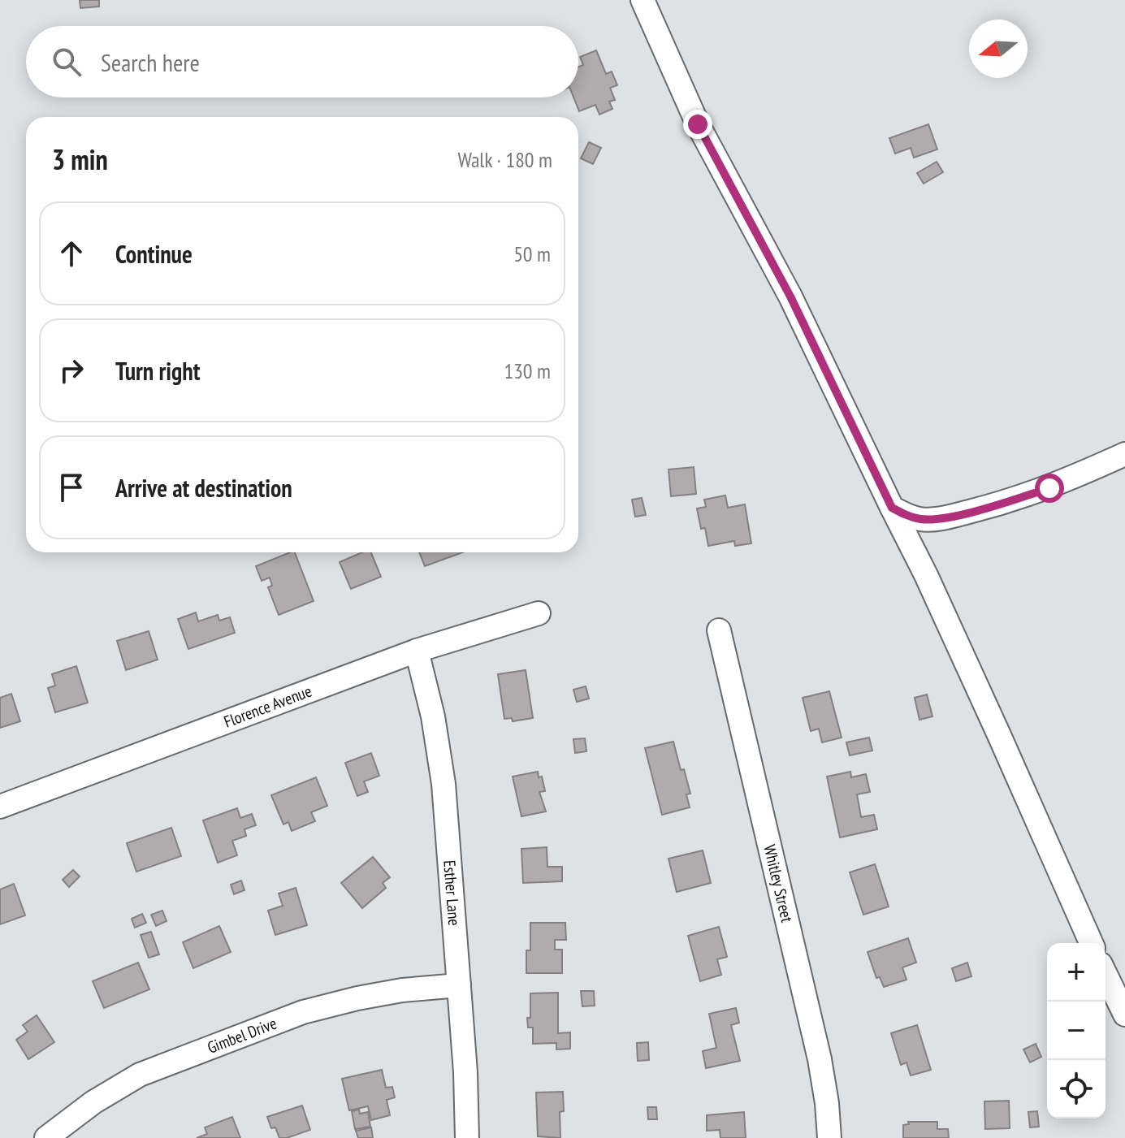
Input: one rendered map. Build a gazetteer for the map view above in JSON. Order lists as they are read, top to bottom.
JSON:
{
  "streets": {
    "street": [
      "Florence Avenue",
      "Whitley Street",
      "Esther Lane",
      "Gimbel Drive"
    ]
  },
  "crossings": [
    ["Florence Avenue", "Esther Lane"],
    ["Esther Lane", "Gimbel Drive"]
  ],
  "north": "left",
  "page": {
    "search": "Search here",
    "heading": ["3 min", "Walk · 180 m"],
    "list": [
      ["Continue", "50 m"],
      ["Turn right", "130 m"],
      "Arrive at destination"
    ],
    "map_buttons": ["+", "−"]
  }
}
